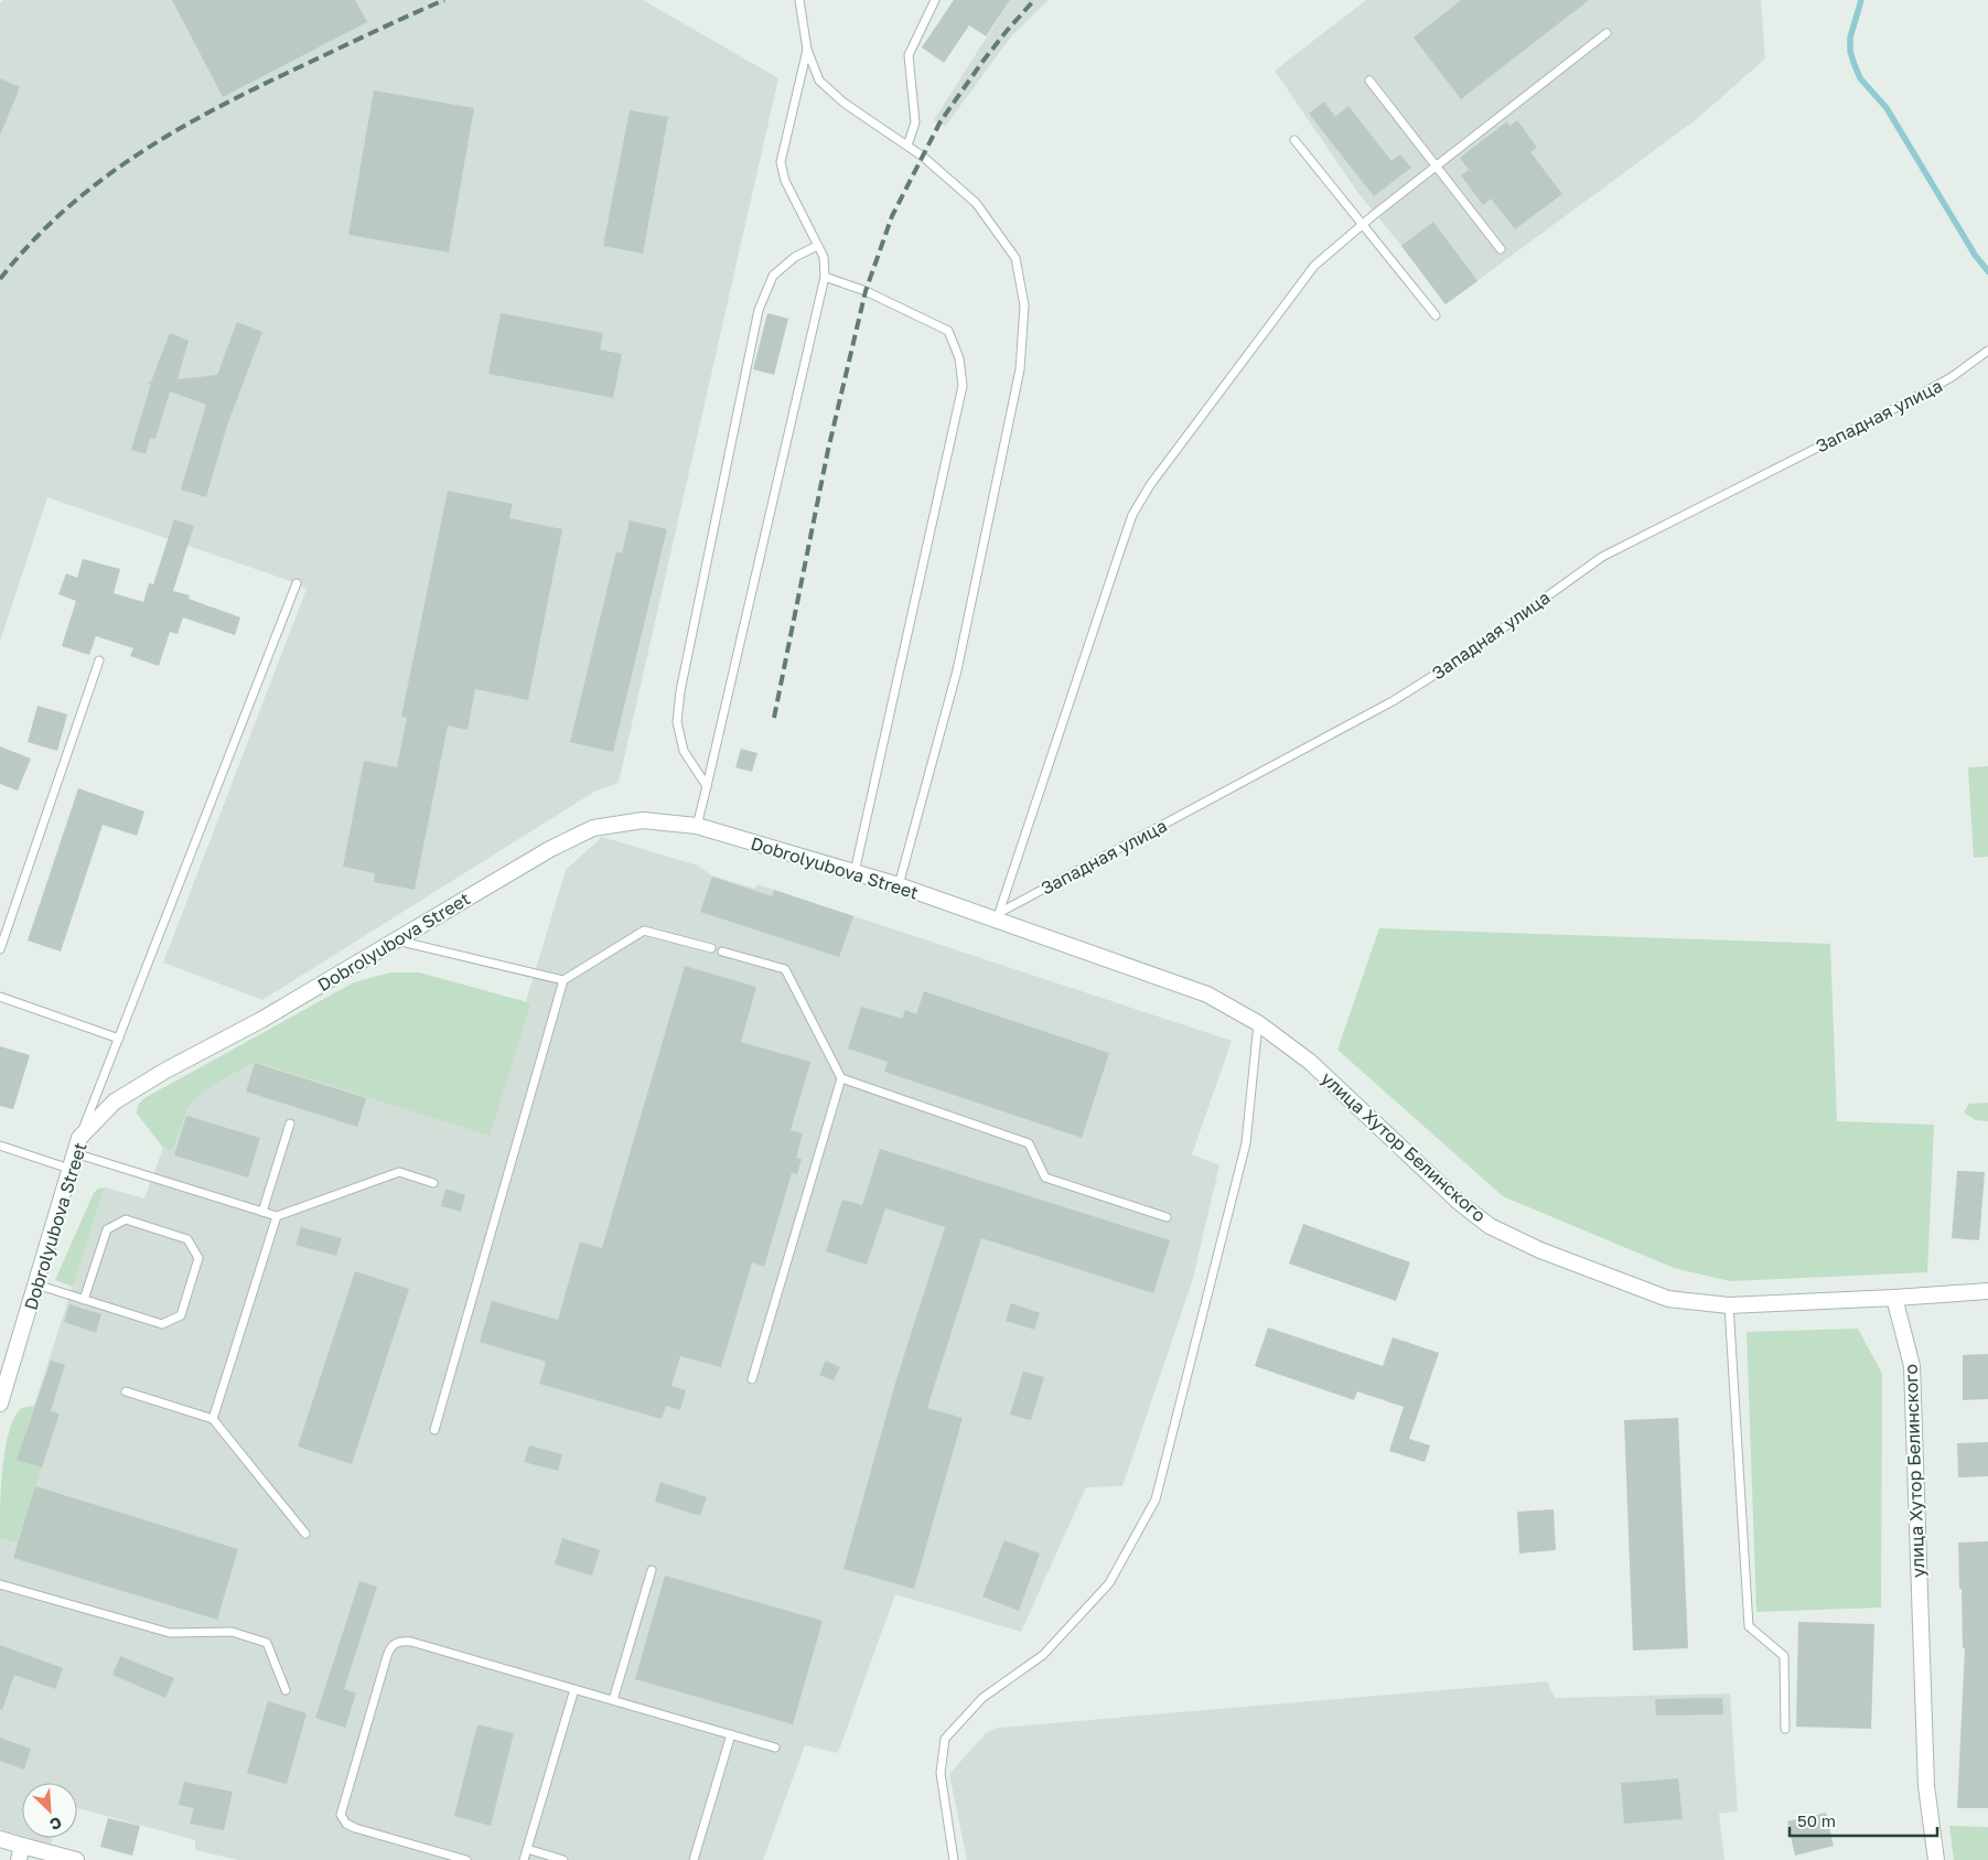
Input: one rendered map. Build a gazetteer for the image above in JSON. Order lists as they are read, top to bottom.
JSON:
{
  "streets": {
    "street": ["Dobrolyubova Street", "улица Хутор Белинского"],
    "lane": ["Западная улица"]
  },
  "crossings": [
    ["Западная улица", "Dobrolyubova Street"],
    ["Западная улица", "улица Хутор Белинского"],
    ["Dobrolyubova Street", "улица Хутор Белинского"]
  ],
  "scale_bar": "50 m",
  "north": "bottom right"
}
